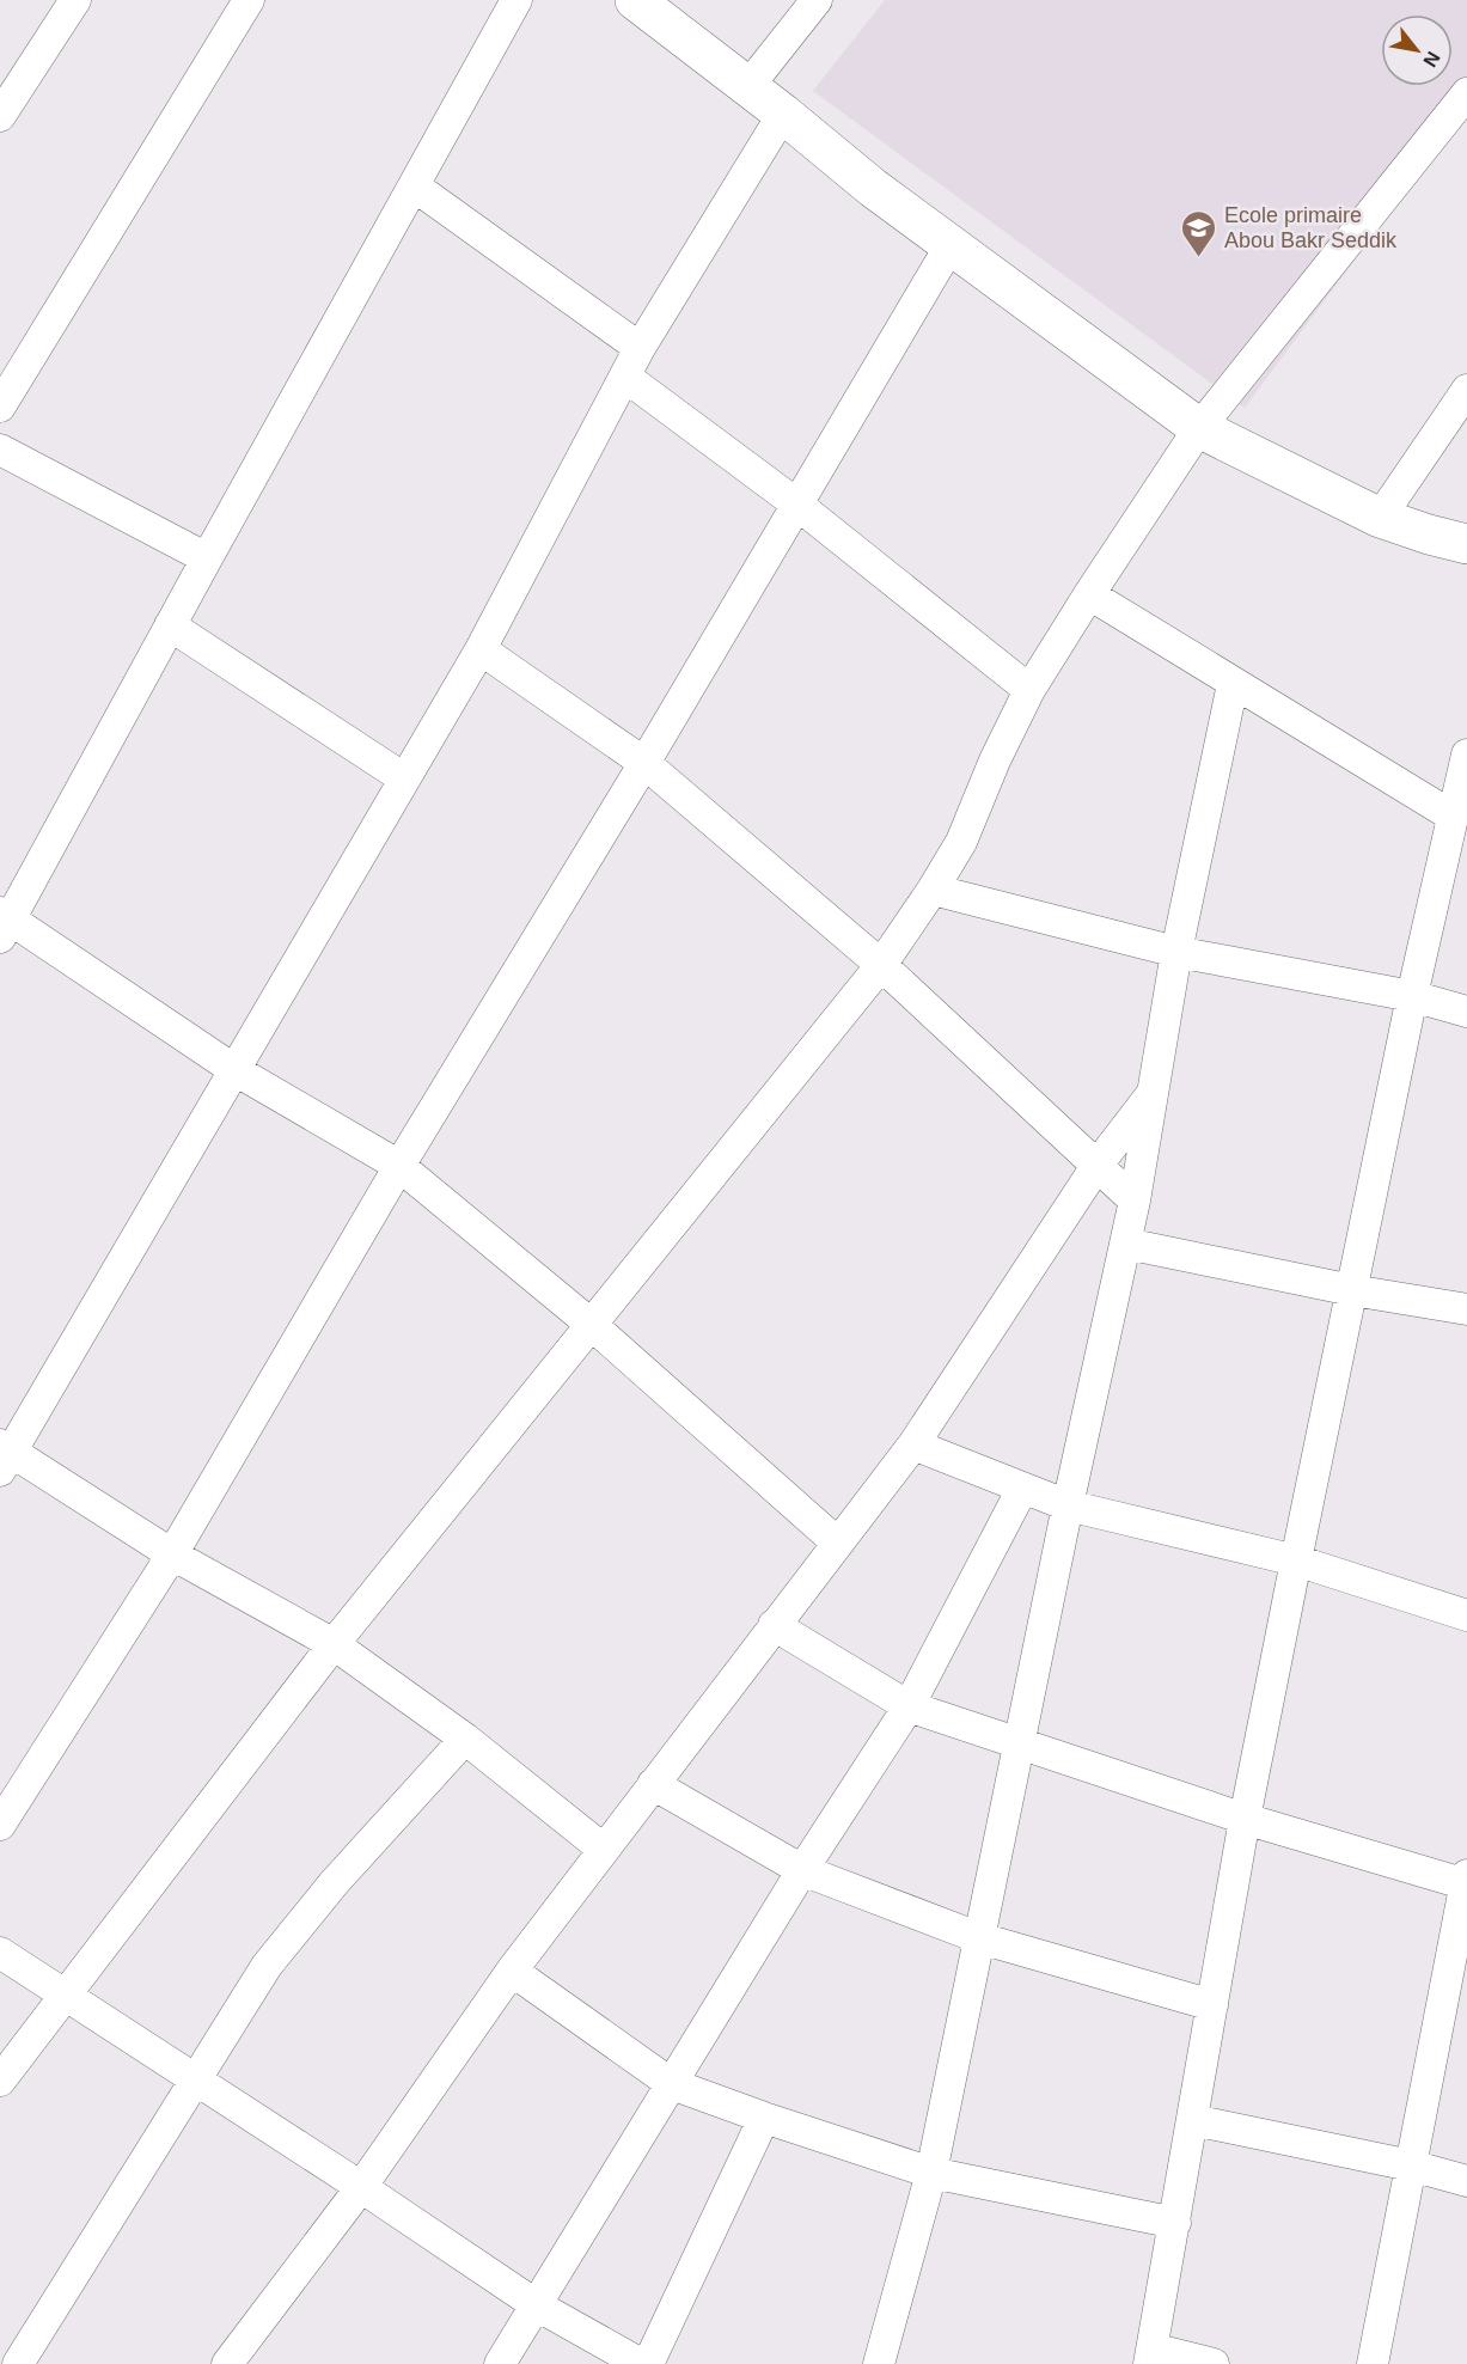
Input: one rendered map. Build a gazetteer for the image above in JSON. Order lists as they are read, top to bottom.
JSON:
{
  "places": {
    "school or university": ["Ecole primaire Abou Bakr Seddik"]
  },
  "north": "bottom right"
}
